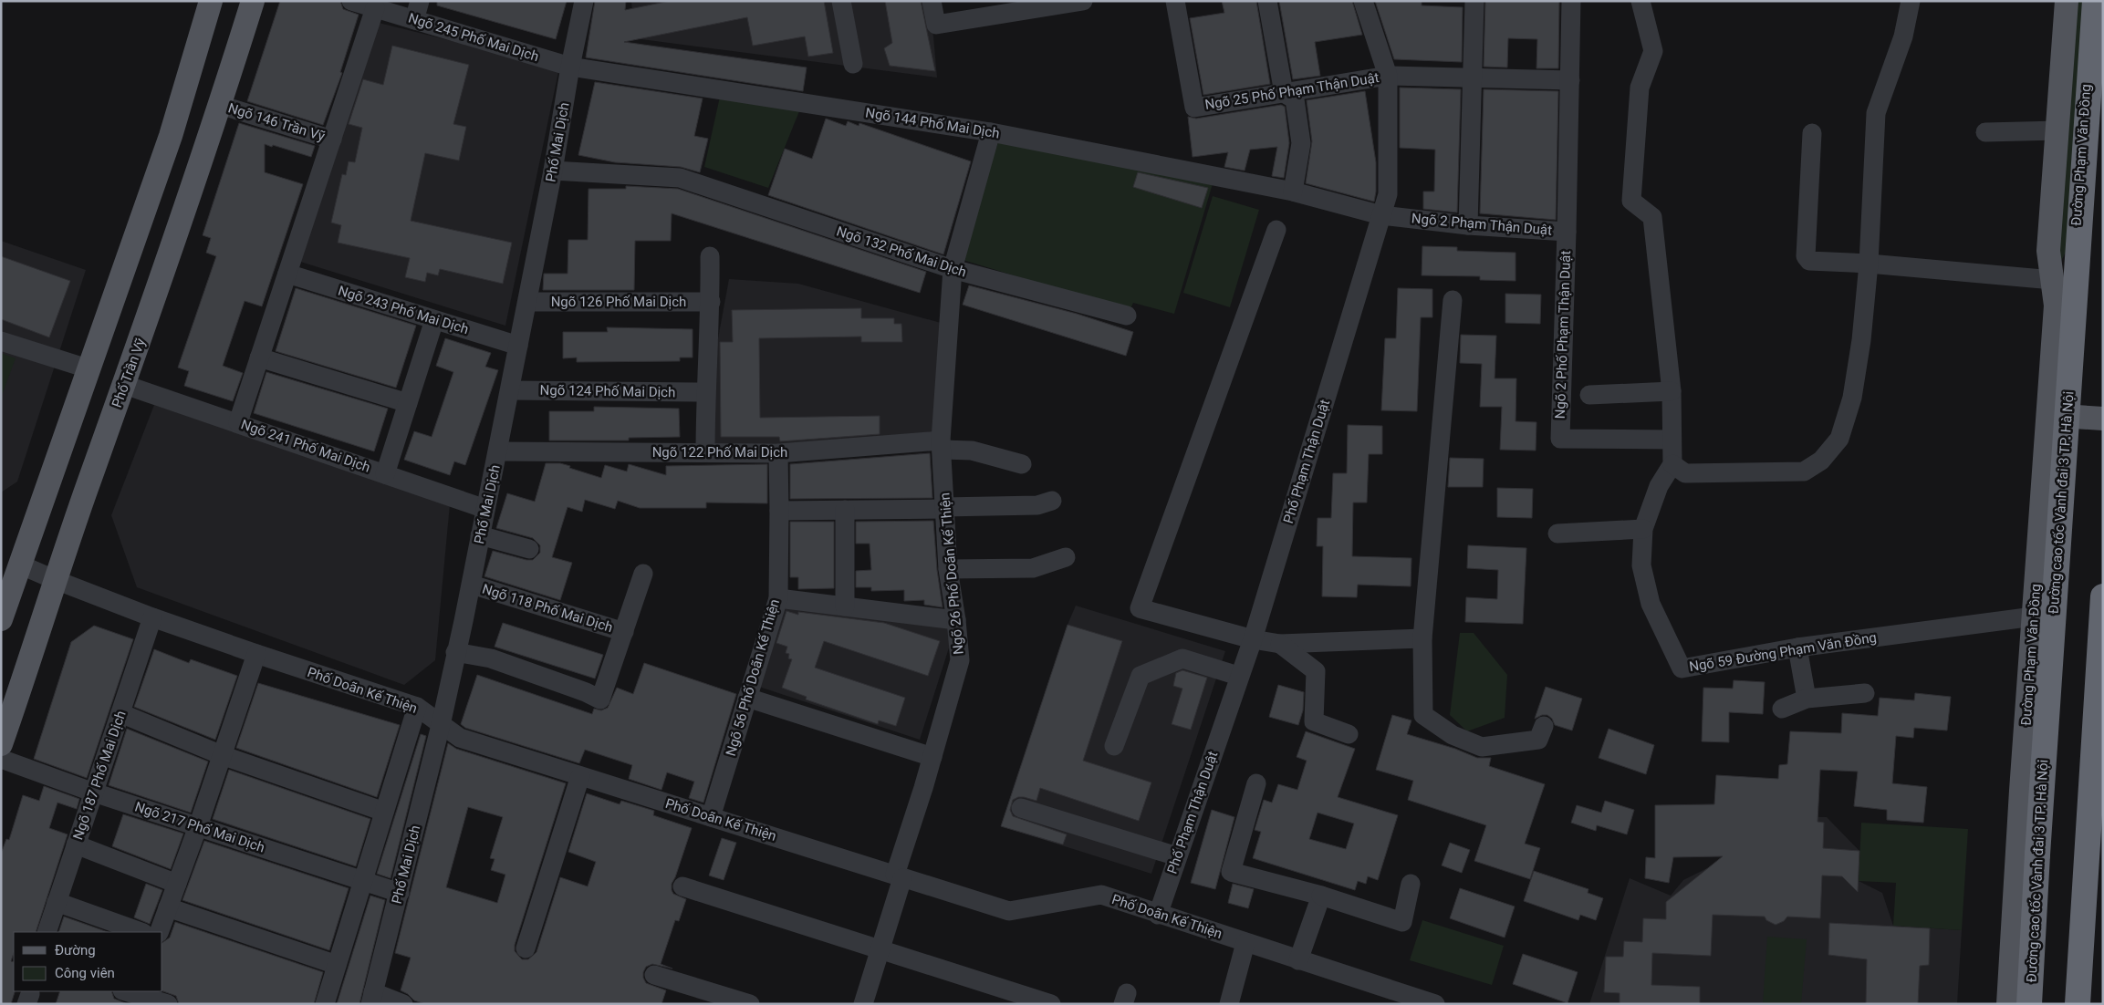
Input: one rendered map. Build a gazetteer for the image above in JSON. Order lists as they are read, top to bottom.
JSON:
{
  "streets": {
    "highway": ["Đường cao tốc Vành đai 3 TP. Hà Nội"],
    "main road": ["Đường Phạm Văn Đồng", "Phố Trần Vỹ"],
    "street": [
      "Ngõ 245 Phố Mai Dịch",
      "Ngõ 25 Phố Phạm Thận Duật",
      "Ngõ 146 Trần Vỹ",
      "Ngõ 144 Phố Mai Dịch",
      "Phố Mai Dịch",
      "Ngõ 2 Phạm Thận Duật",
      "Ngõ 132 Phố Mai Dịch",
      "Ngõ 126 Phố Mai Dịch",
      "Ngõ 243 Phố Mai Dịch",
      "Ngõ 2 Phố Phạm Thận Duật",
      "Ngõ 124 Phố Mai Dịch",
      "Ngõ 241 Phố Mai Dịch",
      "Ngõ 122 Phố Mai Dịch",
      "Phố Phạm Thận Duật",
      "Ngõ 26 Phố Doãn Kế Thiện",
      "Ngõ 118 Phố Mai Dịch",
      "Ngõ 59 Đường Phạm Văn Đồng",
      "Ngõ 56 Phố Doãn Kế Thiện",
      "Phố Doãn Kế Thiện",
      "Ngõ 187 Phố Mai Dịch",
      "Ngõ 217 Phố Mai Dịch"
    ]
  },
  "crossings": [
    ["Ngõ 245 Phố Mai Dịch", "Ngõ 144 Phố Mai Dịch"],
    ["Ngõ 245 Phố Mai Dịch", "Phố Mai Dịch"],
    ["Ngõ 25 Phố Phạm Thận Duật", "Ngõ 2 Phạm Thận Duật"],
    ["Ngõ 25 Phố Phạm Thận Duật", "Phố Phạm Thận Duật"],
    ["Ngõ 146 Trần Vỹ", "Phố Trần Vỹ"],
    ["Ngõ 144 Phố Mai Dịch", "Phố Mai Dịch"],
    ["Ngõ 144 Phố Mai Dịch", "Ngõ 2 Phạm Thận Duật"],
    ["Ngõ 144 Phố Mai Dịch", "Phố Phạm Thận Duật"],
    ["Ngõ 144 Phố Mai Dịch", "Ngõ 26 Phố Doãn Kế Thiện"],
    ["Phố Mai Dịch", "Ngõ 132 Phố Mai Dịch"],
    ["Phố Mai Dịch", "Ngõ 126 Phố Mai Dịch"],
    ["Phố Mai Dịch", "Ngõ 243 Phố Mai Dịch"],
    ["Phố Mai Dịch", "Ngõ 124 Phố Mai Dịch"],
    ["Phố Mai Dịch", "Ngõ 241 Phố Mai Dịch"],
    ["Phố Mai Dịch", "Ngõ 122 Phố Mai Dịch"],
    ["Phố Mai Dịch", "Ngõ 118 Phố Mai Dịch"],
    ["Phố Mai Dịch", "Phố Doãn Kế Thiện"],
    ["Phố Mai Dịch", "Ngõ 217 Phố Mai Dịch"],
    ["Đường Phạm Văn Đồng", "Đường cao tốc Vành đai 3 TP. Hà Nội"],
    ["Đường Phạm Văn Đồng", "Ngõ 59 Đường Phạm Văn Đồng"],
    ["Ngõ 2 Phạm Thận Duật", "Ngõ 2 Phố Phạm Thận Duật"],
    ["Ngõ 2 Phạm Thận Duật", "Phố Phạm Thận Duật"],
    ["Ngõ 132 Phố Mai Dịch", "Ngõ 26 Phố Doãn Kế Thiện"],
    ["Phố Trần Vỹ", "Ngõ 241 Phố Mai Dịch"],
    ["Phố Trần Vỹ", "Phố Doãn Kế Thiện"],
    ["Ngõ 122 Phố Mai Dịch", "Ngõ 26 Phố Doãn Kế Thiện"],
    ["Ngõ 122 Phố Mai Dịch", "Ngõ 56 Phố Doãn Kế Thiện"],
    ["Phố Phạm Thận Duật", "Phố Doãn Kế Thiện"],
    ["Ngõ 26 Phố Doãn Kế Thiện", "Phố Doãn Kế Thiện"],
    ["Ngõ 56 Phố Doãn Kế Thiện", "Phố Doãn Kế Thiện"],
    ["Phố Doãn Kế Thiện", "Ngõ 187 Phố Mai Dịch"],
    ["Ngõ 187 Phố Mai Dịch", "Ngõ 217 Phố Mai Dịch"]
  ],
  "legend": ["Đường", "Công viên"]
}
